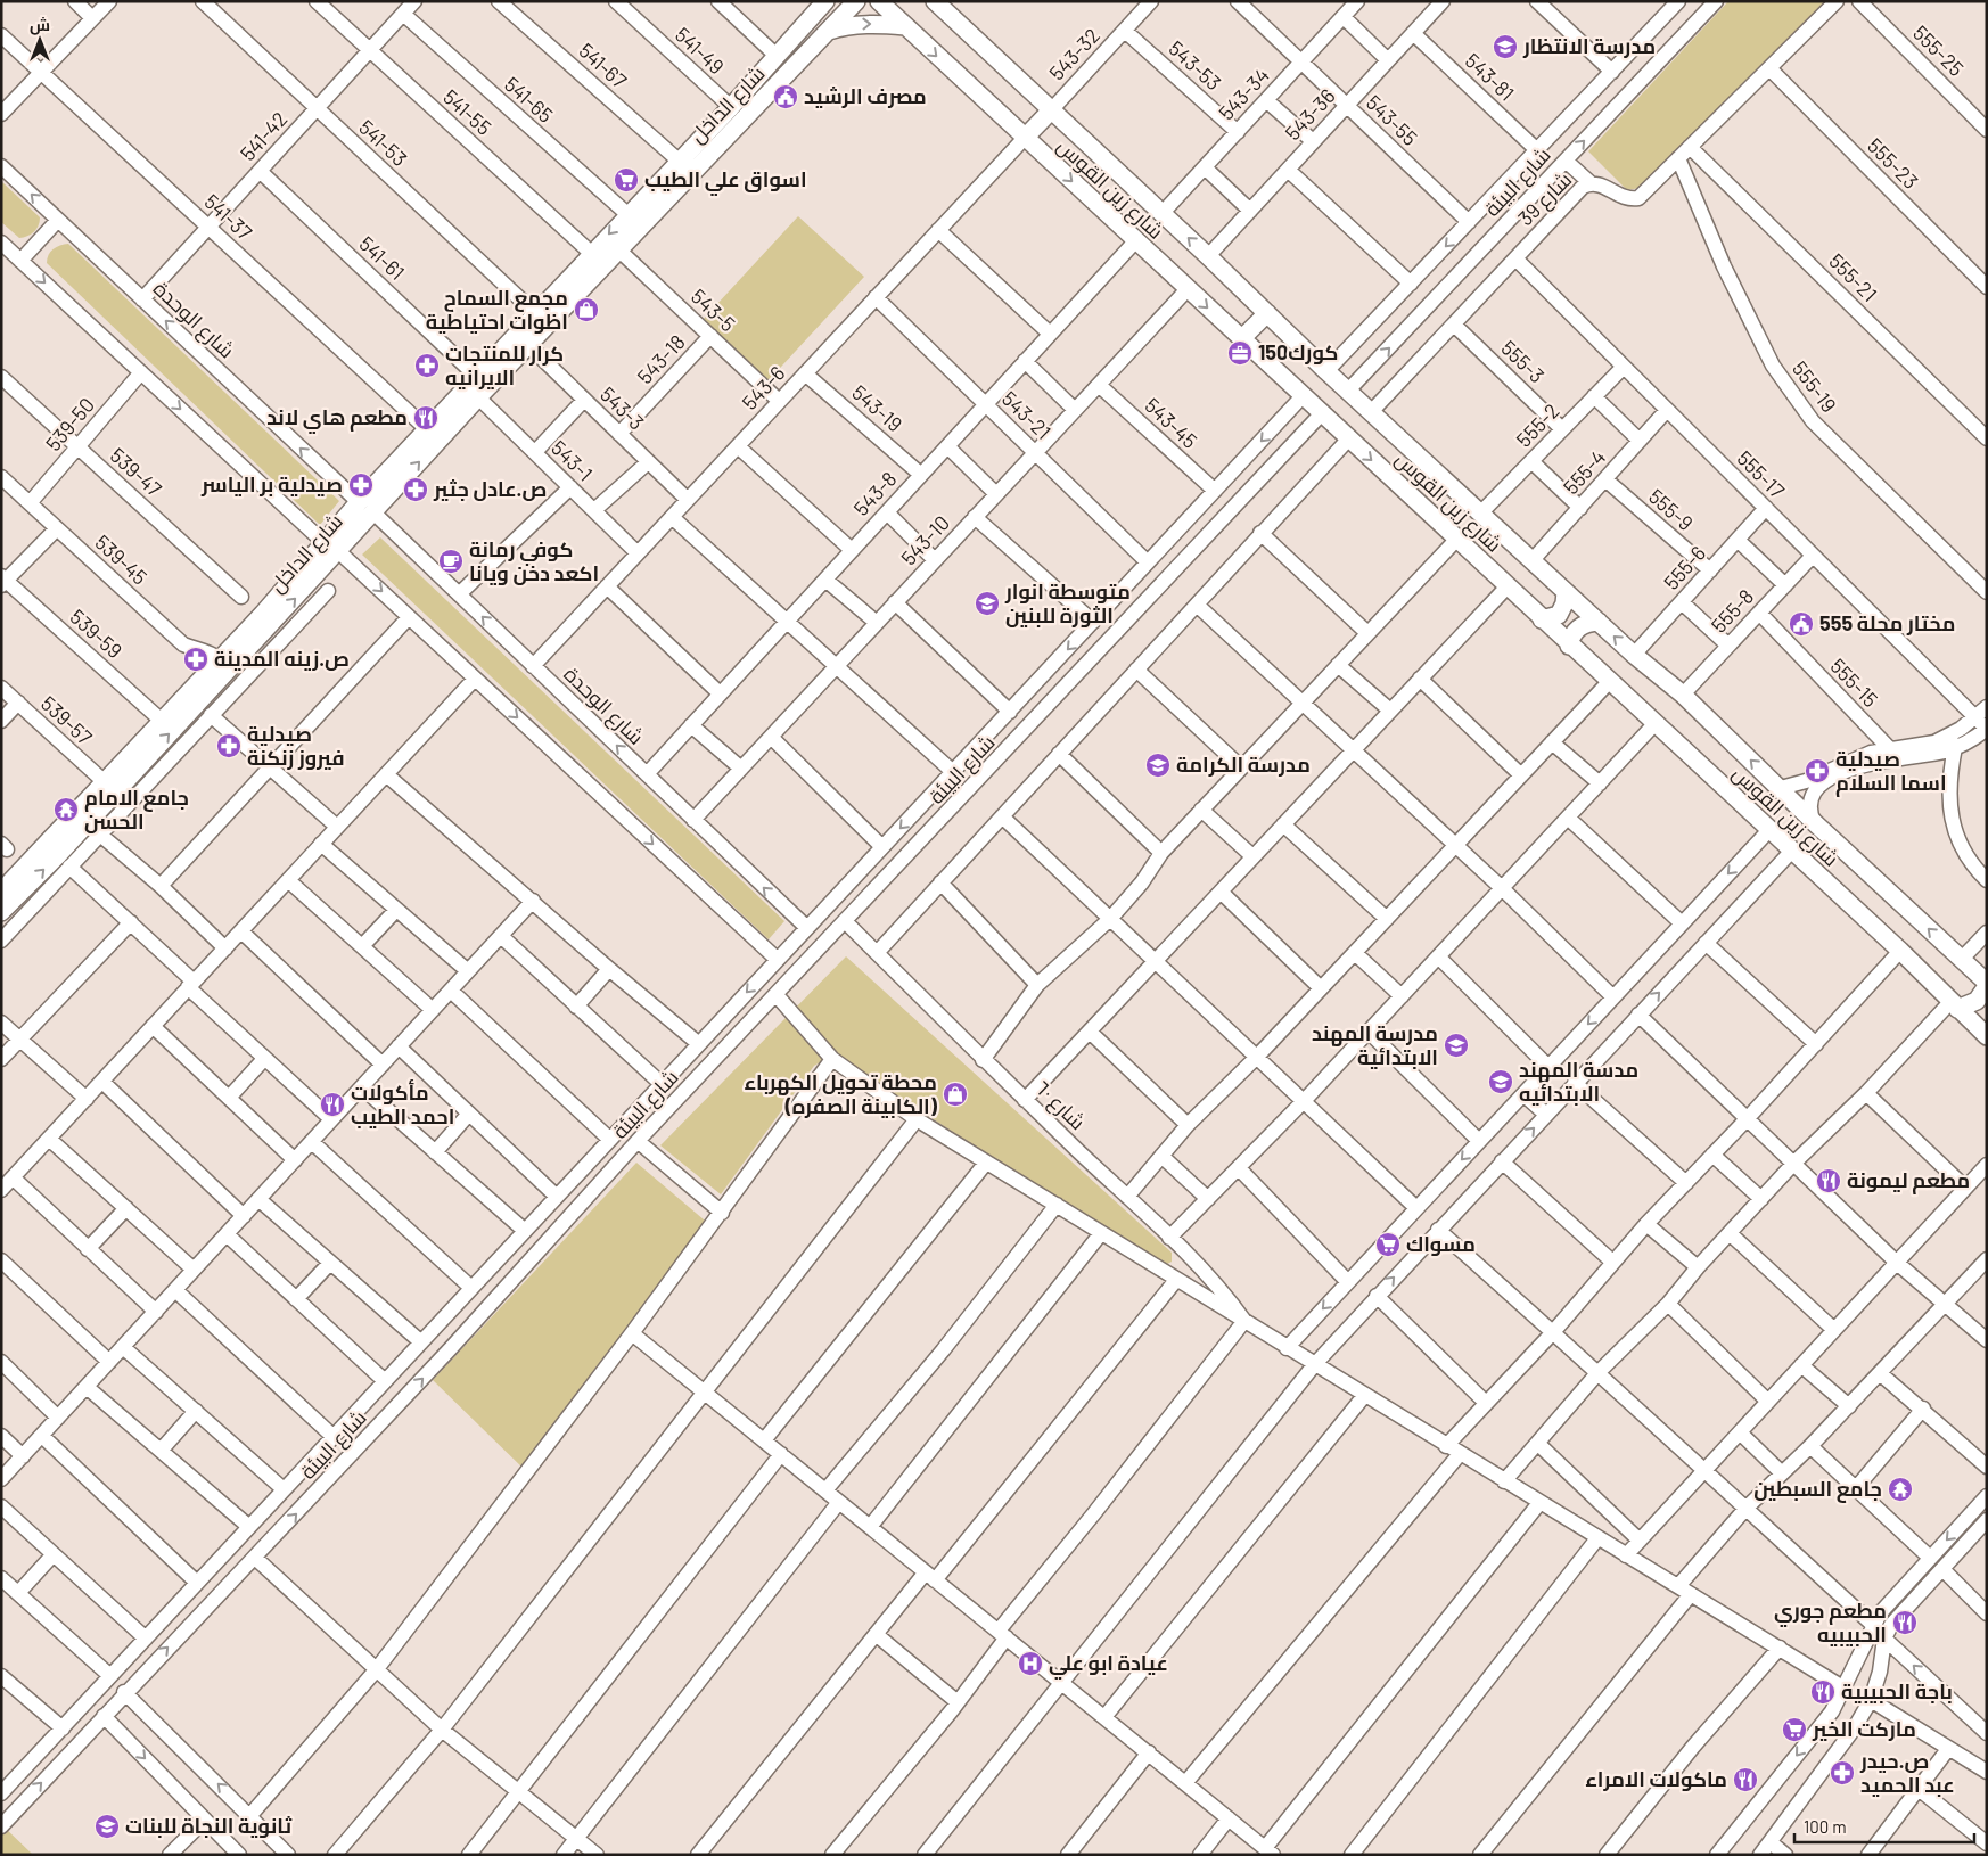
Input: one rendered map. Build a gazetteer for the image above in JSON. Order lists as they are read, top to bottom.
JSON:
{
  "streets": {
    "main road": ["شارع الداخل", "شارع زين القوس"],
    "street": [
      "541-49",
      "555-25",
      "543-32",
      "541-67",
      "543-53",
      "543-81",
      "543-34",
      "541-65",
      "541-55",
      "543-36",
      "543-55",
      "541-42",
      "541-53",
      "555-23",
      "شارع البيئة",
      "شارع 39",
      "541-37",
      "541-61",
      "555-21",
      "543-5",
      "شارع الوحدة",
      "543-18",
      "555-3",
      "555-19",
      "543-6",
      "543-3",
      "543-19",
      "543-21",
      "543-45",
      "539-50",
      "555-2",
      "543-1",
      "539-47",
      "555-4",
      "555-17",
      "543-8",
      "555-9",
      "543-10",
      "539-45",
      "555-6",
      "555-8",
      "539-59",
      "555-15",
      "539-57",
      "شارع ٦٠"
    ]
  },
  "crossings": [
    ["541-49", "شارع الداخل"],
    ["543-32", "543-53"],
    ["543-32", "شارع زين القوس"],
    ["541-67", "شارع الداخل"],
    ["543-53", "543-34"],
    ["543-81", "543-36"],
    ["543-81", "شارع البيئة"],
    ["543-34", "543-55"],
    ["543-34", "شارع زين القوس"],
    ["541-65", "شارع الداخل"],
    ["541-65", "541-42"],
    ["شارع الداخل", "541-55"],
    ["شارع الداخل", "541-53"],
    ["شارع الداخل", "541-37"],
    ["شارع الداخل", "541-61"],
    ["شارع الداخل", "543-5"],
    ["شارع الداخل", "شارع الوحدة"],
    ["شارع الداخل", "543-3"],
    ["شارع الداخل", "543-1"],
    ["شارع الداخل", "539-45"],
    ["شارع الداخل", "539-59"],
    ["شارع الداخل", "539-57"],
    ["541-55", "541-42"],
    ["543-36", "543-55"],
    ["543-36", "شارع زين القوس"],
    ["543-55", "شارع البيئة"],
    ["541-42", "541-53"],
    ["541-42", "541-37"],
    ["541-42", "541-61"],
    ["541-42", "شارع الوحدة"],
    ["555-23", "شارع 39"],
    ["شارع البيئة", "شارع زين القوس"],
    ["شارع البيئة", "شارع الوحدة"],
    ["شارع البيئة", "543-21"],
    ["شارع البيئة", "543-45"],
    ["شارع البيئة", "شارع ٦٠"],
    ["شارع زين القوس", "شارع 39"],
    ["شارع زين القوس", "543-6"],
    ["شارع زين القوس", "555-2"],
    ["شارع زين القوس", "555-4"],
    ["شارع زين القوس", "543-8"],
    ["شارع زين القوس", "543-10"],
    ["شارع زين القوس", "555-6"],
    ["شارع زين القوس", "555-8"],
    ["شارع 39", "555-21"],
    ["شارع 39", "555-3"],
    ["شارع 39", "555-19"],
    ["شارع 39", "555-17"],
    ["543-5", "543-18"],
    ["543-5", "543-6"],
    ["شارع الوحدة", "543-6"],
    ["شارع الوحدة", "543-8"],
    ["شارع الوحدة", "543-10"],
    ["543-18", "543-3"],
    ["555-3", "555-2"],
    ["543-6", "543-3"],
    ["543-6", "543-19"],
    ["543-6", "543-21"],
    ["543-6", "543-1"],
    ["543-19", "543-8"],
    ["543-21", "543-8"],
    ["543-21", "543-10"],
    ["543-45", "543-10"],
    ["539-50", "539-47"],
    ["539-50", "539-45"],
    ["555-2", "555-17"],
    ["555-4", "555-17"],
    ["555-4", "555-9"],
    ["555-17", "555-6"],
    ["555-17", "555-8"],
    ["555-9", "555-6"],
    ["555-8", "555-15"]
  ],
  "places": {
    "school or university": [
      "مدرسة الانتظار",
      "متوسطة انوار الثورة للبنين",
      "مدرسة الكرامة",
      "مدرسة المهند الابتدائية",
      "مدسة المهند الابتدائيه",
      "ثانوية النجاة للبنات"
    ],
    "public building": ["مصرف الرشيد", "مختار محلة 555"],
    "supermarket": ["اسواق علي الطيب", "مسواك", "ماركت الخير"],
    "shop": ["مجمع السماح اظوات احتياطية", "محطة تحويل الكهرباء (الكابينة الصفره)"],
    "office": ["كورك150"],
    "pharmacy": [
      "كرار للمنتجات الايرانيه",
      "صيدلية بر الياسر",
      "ص.عادل جثير",
      "ص.زينه المدينة",
      "صيدلية فيروز زنكنة",
      "صيدلية اسما السلام",
      "ص.حيدر عبد الحميد"
    ],
    "restaurant": [
      "مطعم هاي لاند",
      "مأكولات احمد الطيب",
      "مطعم ليمونة",
      "مطعم جوري الحبيبيه",
      "باجة الحبيبية",
      "ماكولات الامراء"
    ],
    "cafe": ["كوفي رمانة اكعد دخن ويانا"],
    "temple": ["جامع الامام الحسن", "جامع السبطين"],
    "hospital": ["عيادة ابو علي"]
  },
  "scale_bar": "100 m",
  "north": "top"
}
